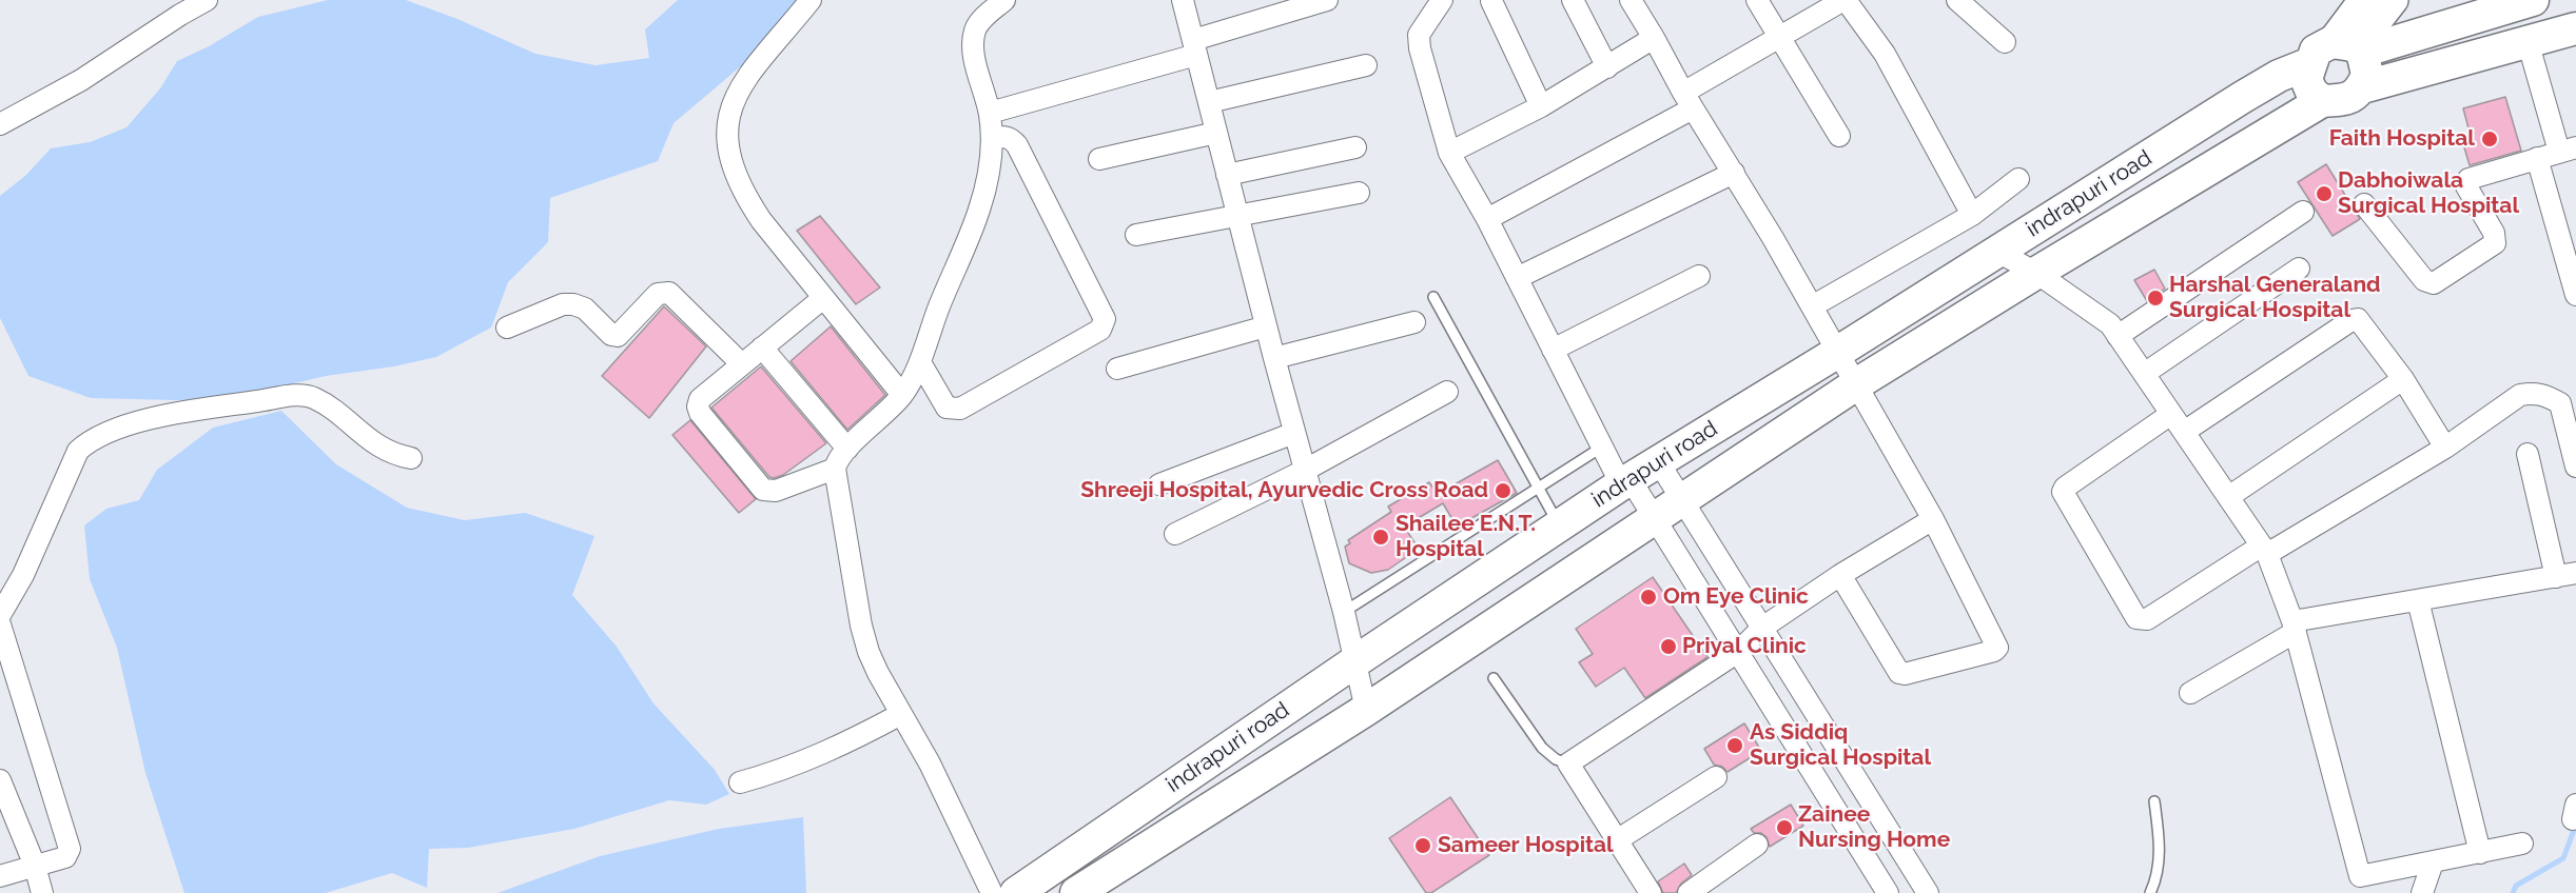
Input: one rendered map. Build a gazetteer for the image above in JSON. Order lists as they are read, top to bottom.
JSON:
{
  "streets": {
    "main road": ["indrapuri road"]
  },
  "places": [
    "Faith Hospital",
    "Dabhoiwala Surgical Hospital",
    "Harshal Generaland Surgical Hospital",
    "Shreeji Hospital, Ayurvedic Cross Road",
    "Shailee E.N.T. Hospital",
    "Om Eye Clinic",
    "Priyal Clinic",
    "As Siddiq Surgical Hospital",
    "Zainee Nursing Home",
    "Sameer Hospital"
  ]
}
